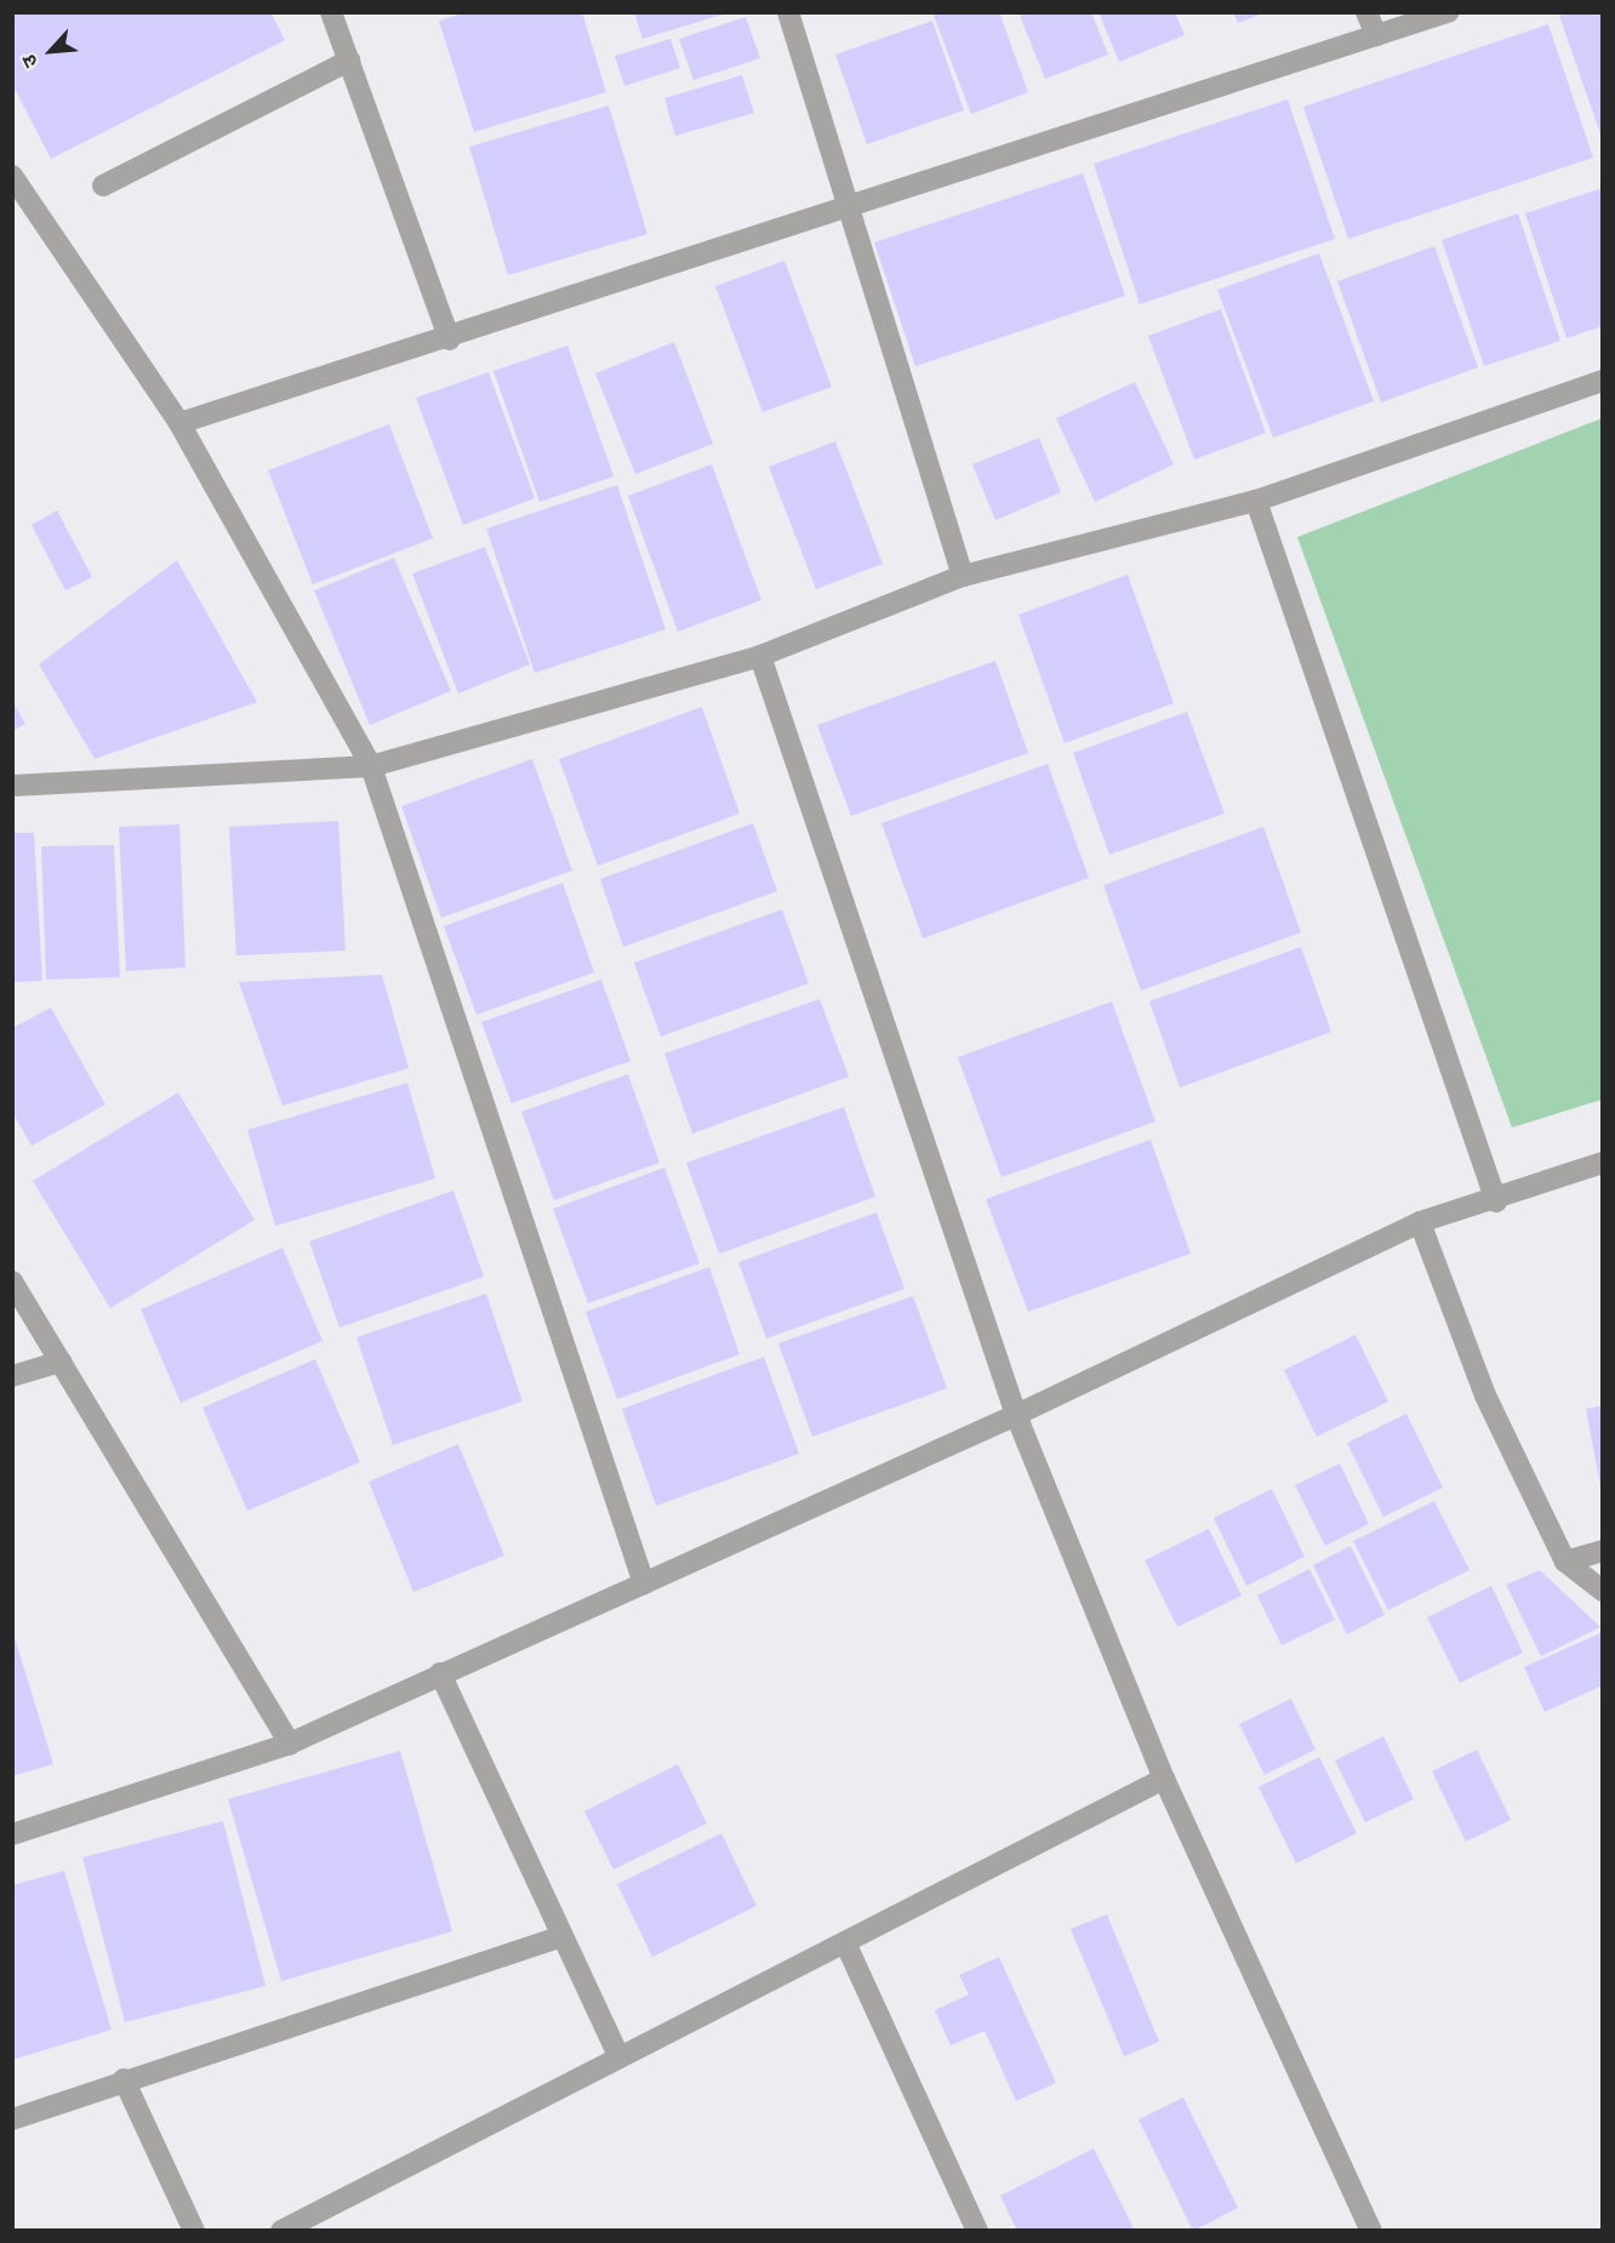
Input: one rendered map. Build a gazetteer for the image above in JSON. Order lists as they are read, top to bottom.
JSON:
{
  "north": "bottom left"
}
